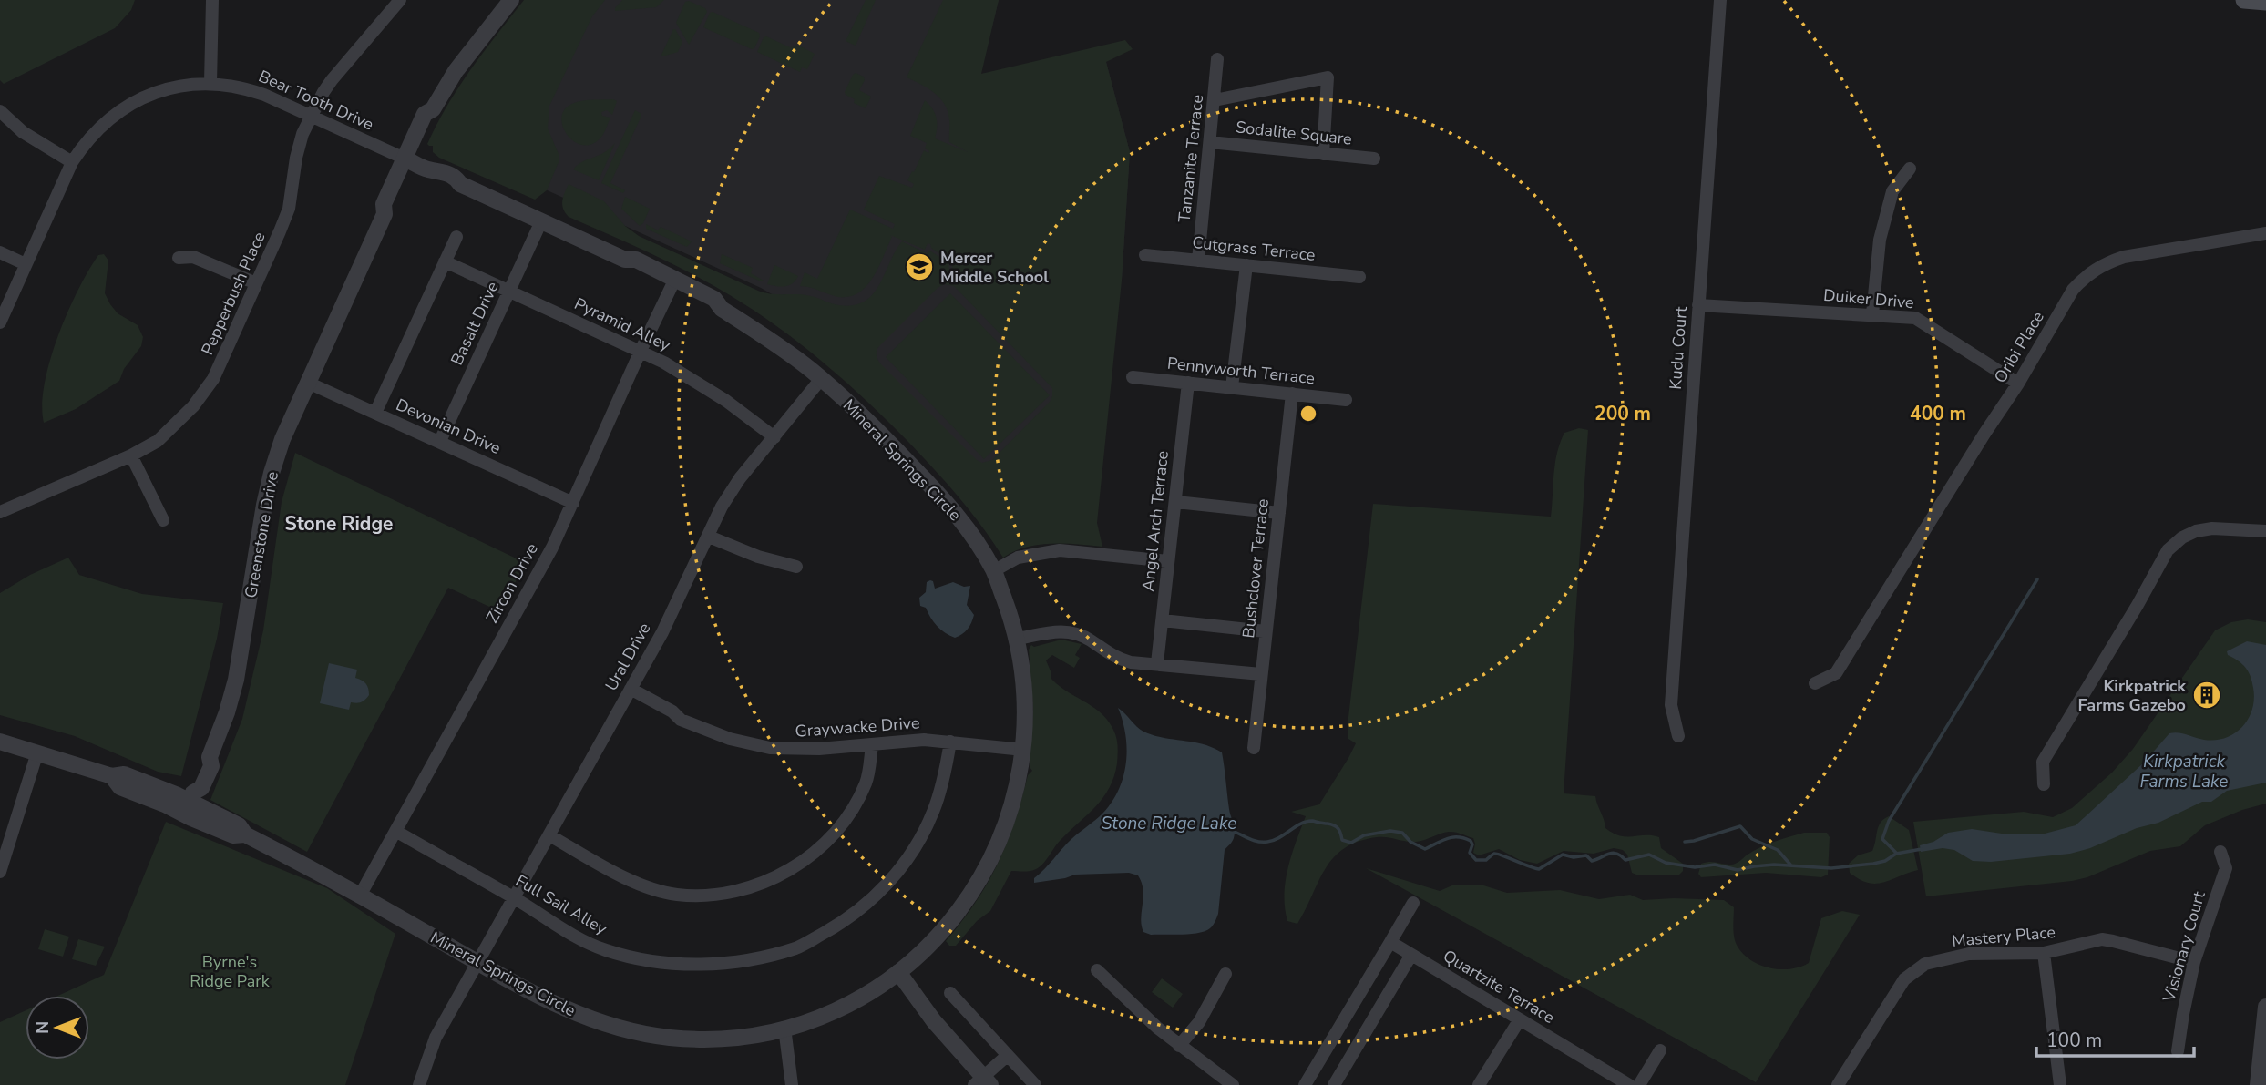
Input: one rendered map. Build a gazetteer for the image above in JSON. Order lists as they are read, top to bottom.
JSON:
{
  "streets": {
    "street": [
      "Bear Tooth Drive",
      "Sodalite Square",
      "Tanzanite Terrace",
      "Cutgrass Terrace",
      "Pepperbush Place",
      "Duiker Drive",
      "Basalt Drive",
      "Pyramid Alley",
      "Oribi Place",
      "Kudu Court",
      "Pennyworth Terrace",
      "Devonian Drive",
      "Mineral Springs Circle",
      "Angel Arch Terrace",
      "Greenstone Drive",
      "Bushclover Terrace",
      "Zircon Drive",
      "Ural Drive",
      "Graywacke Drive",
      "Full Sail Alley",
      "Mastery Place",
      "Visionary Court",
      "Quartzite Terrace"
    ]
  },
  "crossings": [
    ["Bear Tooth Drive", "Pepperbush Place"],
    ["Bear Tooth Drive", "Mineral Springs Circle"],
    ["Bear Tooth Drive", "Greenstone Drive"],
    ["Sodalite Square", "Tanzanite Terrace"],
    ["Tanzanite Terrace", "Cutgrass Terrace"],
    ["Duiker Drive", "Oribi Place"],
    ["Duiker Drive", "Kudu Court"],
    ["Basalt Drive", "Pyramid Alley"],
    ["Basalt Drive", "Devonian Drive"],
    ["Basalt Drive", "Mineral Springs Circle"],
    ["Pyramid Alley", "Zircon Drive"],
    ["Pyramid Alley", "Ural Drive"],
    ["Pennyworth Terrace", "Angel Arch Terrace"],
    ["Pennyworth Terrace", "Bushclover Terrace"],
    ["Devonian Drive", "Greenstone Drive"],
    ["Devonian Drive", "Zircon Drive"],
    ["Mineral Springs Circle", "Greenstone Drive"],
    ["Mineral Springs Circle", "Zircon Drive"],
    ["Mineral Springs Circle", "Ural Drive"],
    ["Mineral Springs Circle", "Graywacke Drive"],
    ["Zircon Drive", "Full Sail Alley"],
    ["Ural Drive", "Graywacke Drive"],
    ["Ural Drive", "Full Sail Alley"],
    ["Graywacke Drive", "Full Sail Alley"],
    ["Mastery Place", "Visionary Court"]
  ],
  "districts": ["Stone Ridge"],
  "water": ["Kirkpatrick Farms Lake", "Stone Ridge Lake"],
  "parks": ["Byrne's Ridge Park"],
  "places": {
    "school or university": ["Mercer Middle School"],
    "building": ["Kirkpatrick Farms Gazebo"]
  },
  "scale_bar": "100 m",
  "north": "left",
  "rings": ["200 m", "400 m"]
}
